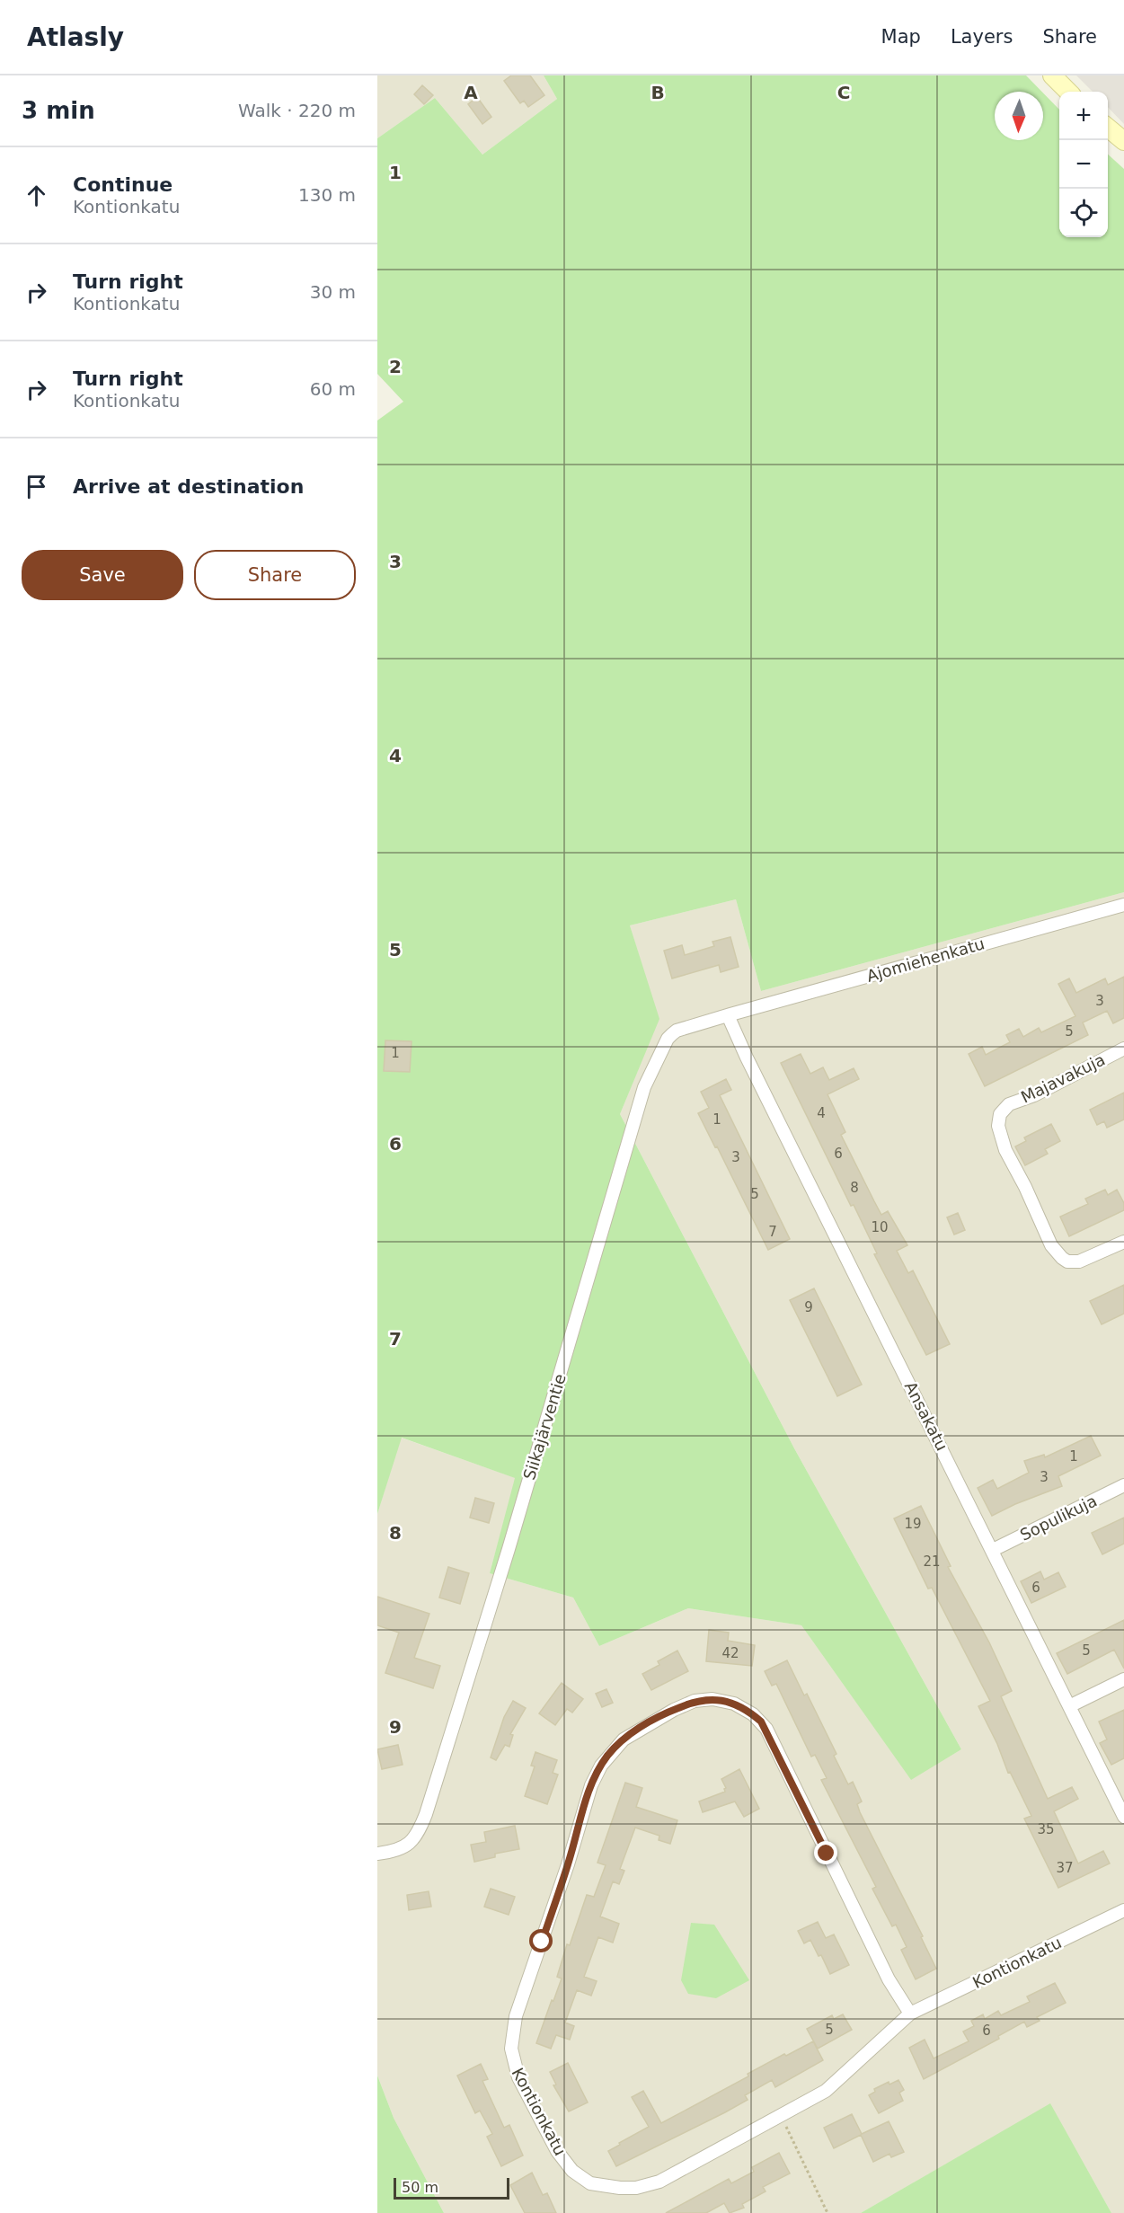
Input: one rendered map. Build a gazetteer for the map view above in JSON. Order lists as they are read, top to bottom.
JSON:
{
  "streets": {
    "street": [
      "Ajomiehenkatu",
      "Majavakuja",
      "Ansakatu",
      "Siikajärventie",
      "Sopulikuja",
      "Kontionkatu"
    ]
  },
  "crossings": [
    ["Ajomiehenkatu", "Ansakatu"],
    ["Ajomiehenkatu", "Siikajärventie"],
    ["Ansakatu", "Siikajärventie"],
    ["Ansakatu", "Sopulikuja"]
  ],
  "house_numbers": [
    "3",
    "5",
    "1",
    "4",
    "1",
    "6",
    "3",
    "8",
    "5",
    "10",
    "7",
    "9",
    "1",
    "3",
    "19",
    "21",
    "6",
    "5",
    "42",
    "35",
    "37",
    "5",
    "6"
  ],
  "scale_bar": "50 m",
  "north": "bottom",
  "page": {
    "header": "Atlasly",
    "nav": ["Map", "Layers", "Share"],
    "heading": ["3 min", "Walk · 220 m"],
    "map_buttons": ["+", "−"],
    "list": [
      ["Continue", "Kontionkatu", "130 m"],
      ["Turn right", "Kontionkatu", "30 m"],
      ["Turn right", "Kontionkatu", "60 m"],
      "Arrive at destination"
    ],
    "buttons": ["Save", "Share"],
    "scale": "50 m"
  },
  "grid": {
    "columns": ["A", "B", "C"],
    "rows": [
      "1",
      "2",
      "3",
      "4",
      "5",
      "6",
      "7",
      "8",
      "9"
    ]
  }
}
